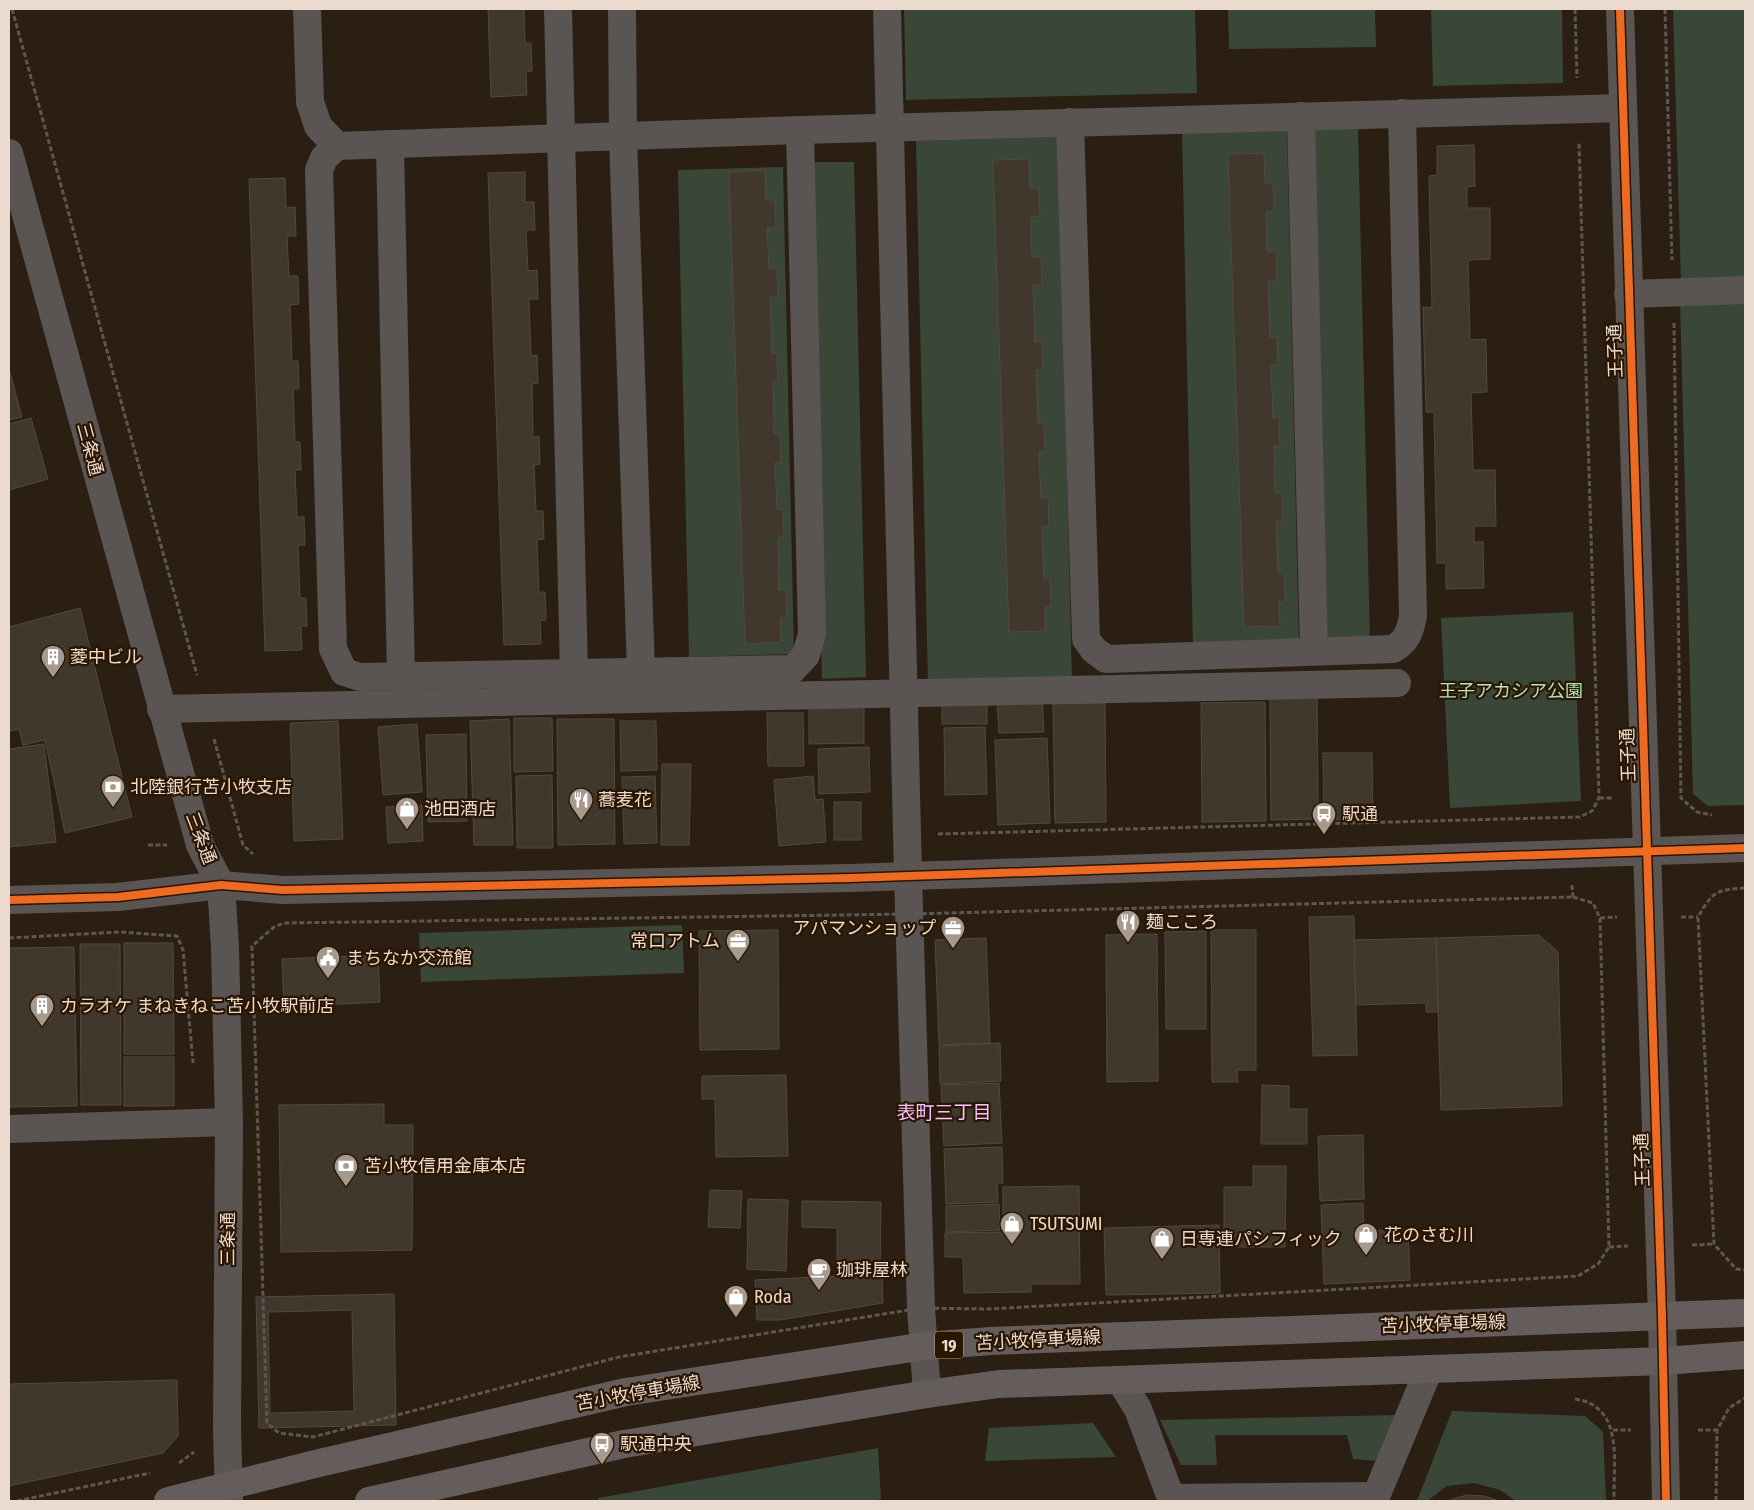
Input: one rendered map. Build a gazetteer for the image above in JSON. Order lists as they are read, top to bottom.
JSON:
{
  "streets": {
    "main road": ["苫小牧停車場線", "19"],
    "street": ["王子通", "三条通"]
  },
  "crossings": [
    ["王子通", "苫小牧停車場線"],
    ["三条通", "苫小牧停車場線"]
  ],
  "districts": ["表町三丁目"],
  "parks": ["王子アカシア公園"],
  "places": {
    "building": ["菱中ビル", "カラオケ まねきねこ苫小牧駅前店"],
    "bank": ["北陸銀行苫小牧支店", "苫小牧信用金庫本店"],
    "restaurant": ["蕎麦花", "麺こころ"],
    "shop": [
      "池田酒店",
      "TSUTSUMI",
      "花のさむ川",
      "日専連パシフィック",
      "Roda"
    ],
    "bus stop": ["駅通", "駅通中央"],
    "office": ["アパマンショップ", "常口アトム"],
    "public building": ["まちなか交流館"],
    "cafe": ["珈琲屋林"]
  }
}
